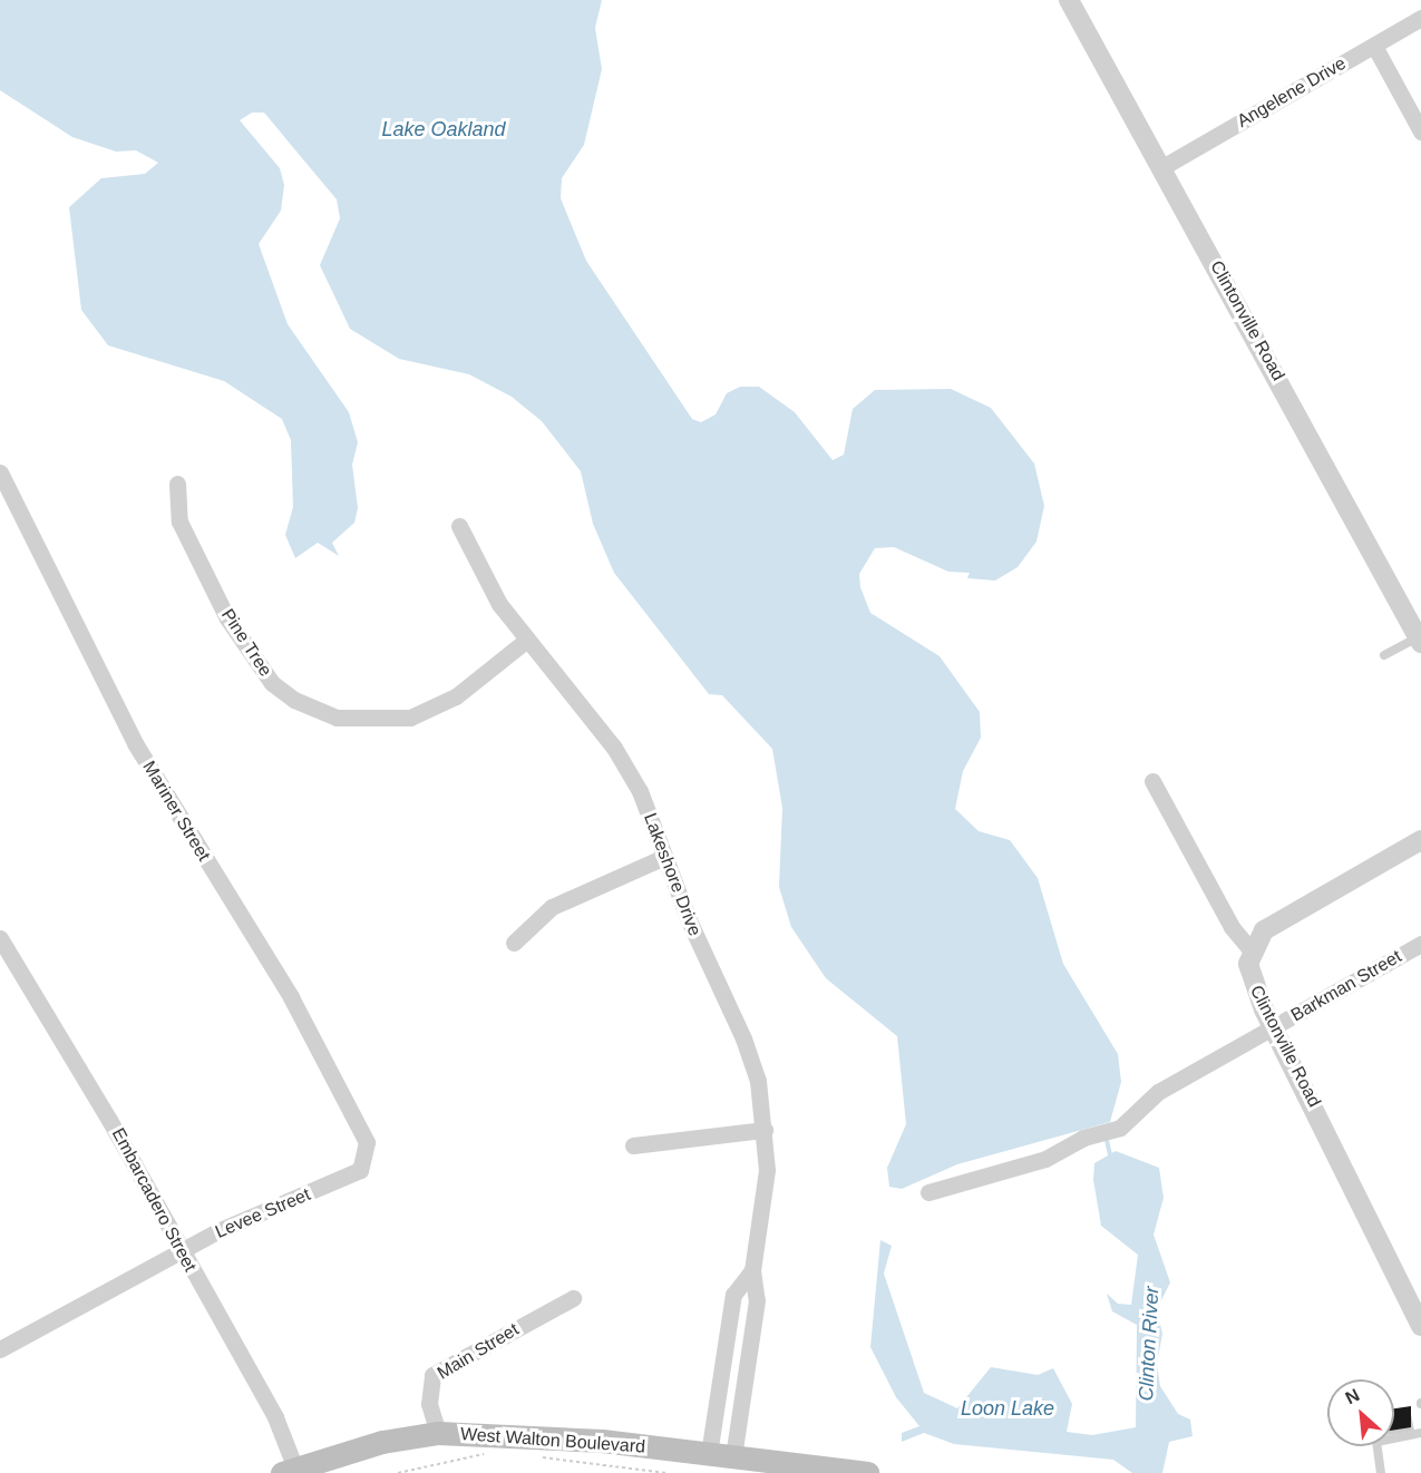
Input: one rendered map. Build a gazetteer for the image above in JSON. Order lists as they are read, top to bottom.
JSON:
{
  "streets": {
    "main road": ["West Walton Boulevard"],
    "street": [
      "Angelene Drive",
      "Clintonville Road",
      "Pine Tree",
      "Mariner Street",
      "Lakeshore Drive",
      "Barkman Street",
      "Embarcadero Street",
      "Levee Street",
      "Main Street"
    ]
  },
  "crossings": [
    ["Angelene Drive", "Clintonville Road"],
    ["Clintonville Road", "Barkman Street"],
    ["Pine Tree", "Lakeshore Drive"],
    ["Mariner Street", "Levee Street"],
    ["Lakeshore Drive", "West Walton Boulevard"],
    ["Embarcadero Street", "Levee Street"],
    ["Embarcadero Street", "West Walton Boulevard"],
    ["Main Street", "West Walton Boulevard"]
  ],
  "water": ["Lake Oakland", "Clinton River", "Loon Lake"],
  "north": "top left"
}
